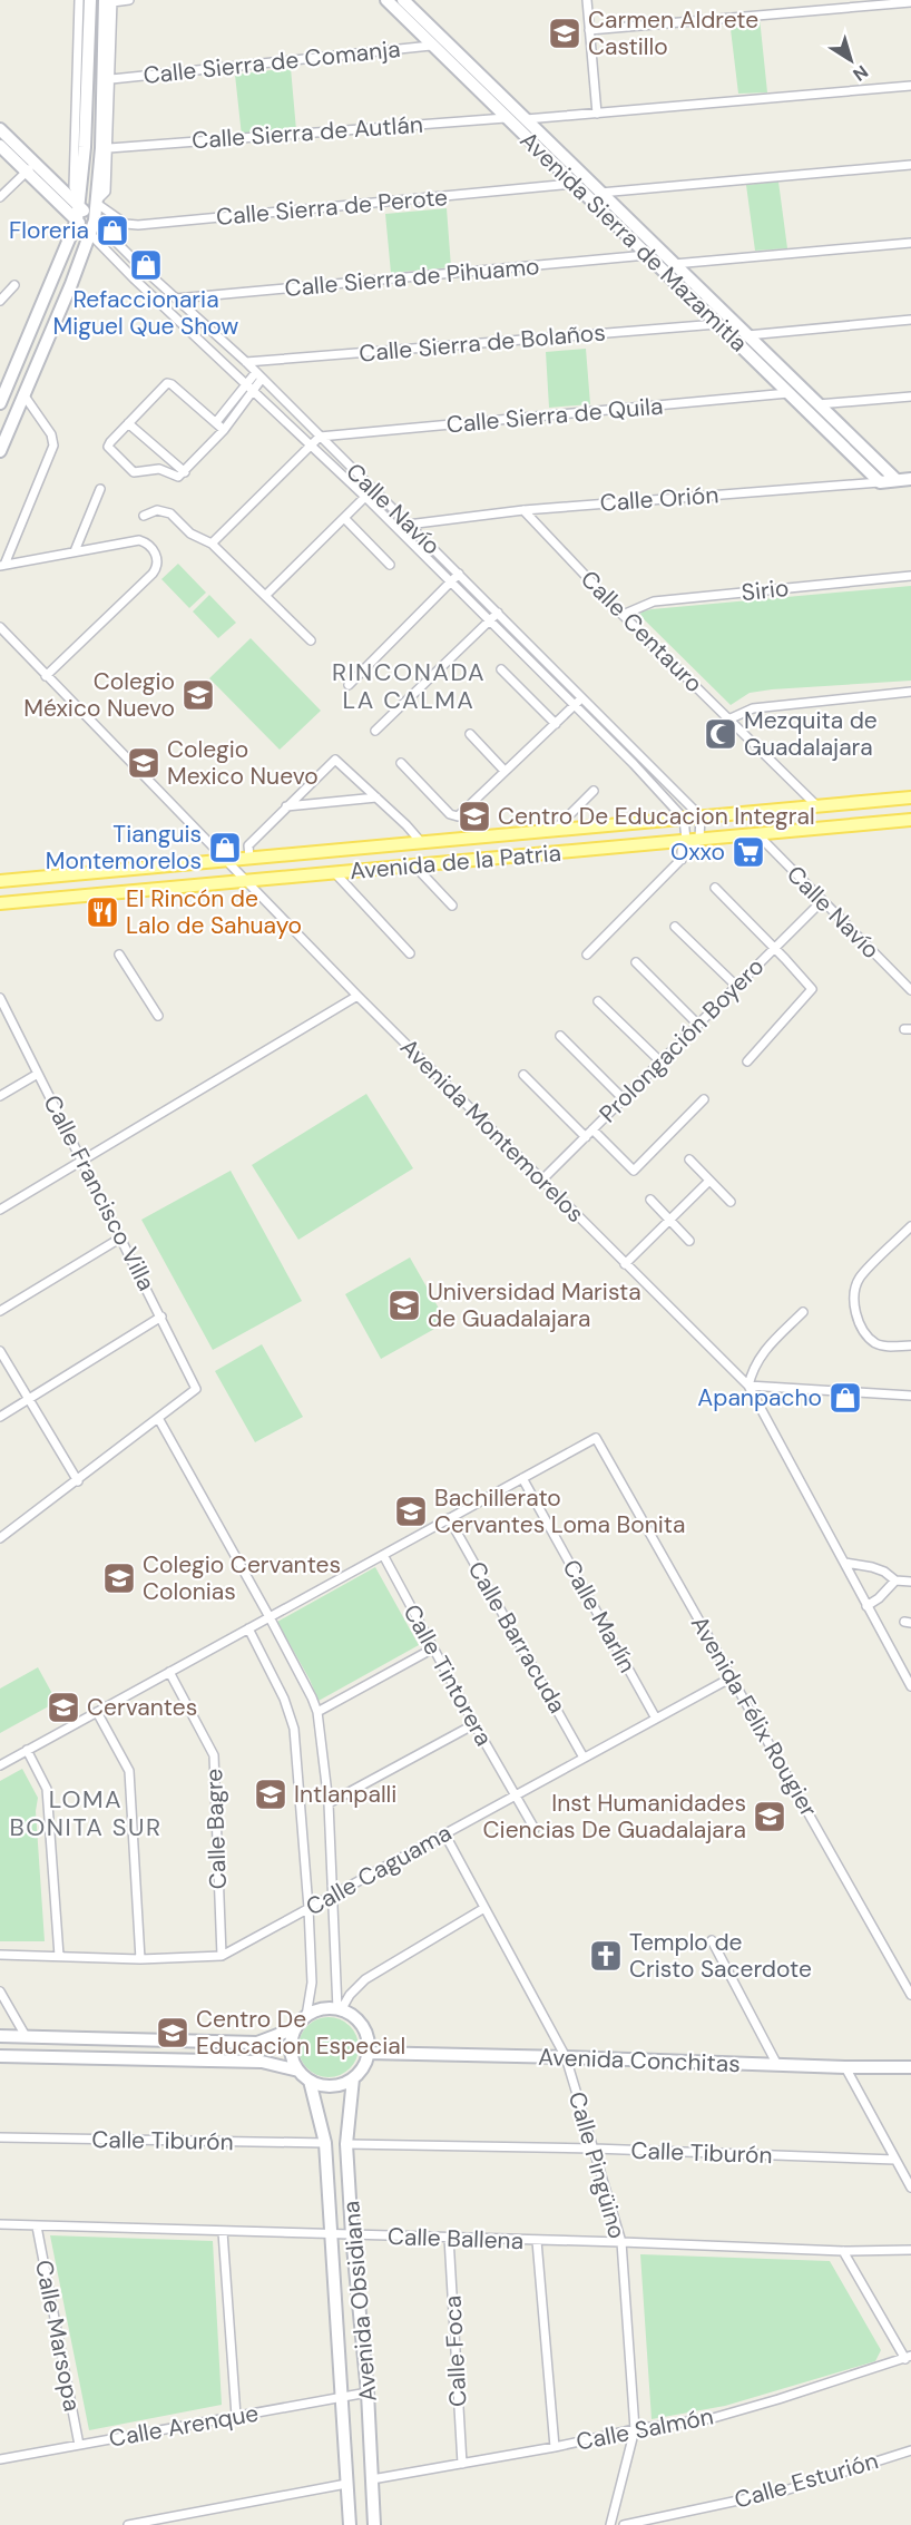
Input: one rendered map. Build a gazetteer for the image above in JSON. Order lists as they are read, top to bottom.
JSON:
{
  "streets": {
    "main road": ["Avenida de la Patria"],
    "street": [
      "Calle Sierra de Comanja",
      "Calle Sierra de Autlán",
      "Calle Sierra de Perote",
      "Avenida Sierra de Mazamitla",
      "Calle Sierra de Pihuamo",
      "Calle Sierra de Bolaños",
      "Calle Sierra de Quila",
      "Calle Orión",
      "Calle Navío",
      "Sirio",
      "Calle Centauro",
      "Prolongación Boyero",
      "Avenida Montemorelos",
      "Calle Francisco Villa",
      "Calle Marlín",
      "Calle Barracuda",
      "Calle Tintorera",
      "Avenida Félix Rougier",
      "Calle Bagre",
      "Calle Caguama",
      "Avenida Conchitas",
      "Calle Tiburón",
      "Calle Pingüino",
      "Calle Ballena",
      "Avenida Obsidiana",
      "Calle Marsopa",
      "Calle Foca",
      "Calle Arenque",
      "Calle Salmón",
      "Calle Esturión"
    ]
  },
  "crossings": [
    ["Calle Sierra de Comanja", "Avenida Sierra de Mazamitla"],
    ["Calle Sierra de Autlán", "Avenida Sierra de Mazamitla"],
    ["Calle Sierra de Perote", "Avenida Sierra de Mazamitla"],
    ["Avenida Sierra de Mazamitla", "Calle Sierra de Pihuamo"],
    ["Avenida Sierra de Mazamitla", "Calle Sierra de Bolaños"],
    ["Avenida Sierra de Mazamitla", "Calle Sierra de Quila"],
    ["Avenida Sierra de Mazamitla", "Calle Orión"],
    ["Calle Sierra de Pihuamo", "Calle Navío"],
    ["Calle Sierra de Bolaños", "Calle Navío"],
    ["Calle Sierra de Quila", "Calle Navío"],
    ["Calle Orión", "Calle Navío"],
    ["Calle Orión", "Calle Centauro"],
    ["Calle Navío", "Avenida de la Patria"],
    ["Calle Navío", "Prolongación Boyero"],
    ["Sirio", "Calle Centauro"],
    ["Calle Centauro", "Avenida de la Patria"],
    ["Avenida de la Patria", "Avenida Montemorelos"],
    ["Prolongación Boyero", "Avenida Montemorelos"],
    ["Calle Marlín", "Avenida Félix Rougier"],
    ["Calle Marlín", "Calle Caguama"],
    ["Calle Barracuda", "Calle Caguama"],
    ["Calle Tintorera", "Calle Caguama"],
    ["Avenida Félix Rougier", "Calle Caguama"],
    ["Calle Bagre", "Calle Caguama"],
    ["Calle Caguama", "Calle Pingüino"],
    ["Avenida Conchitas", "Calle Pingüino"],
    ["Avenida Conchitas", "Avenida Obsidiana"],
    ["Calle Tiburón", "Calle Pingüino"],
    ["Calle Tiburón", "Avenida Obsidiana"],
    ["Calle Pingüino", "Calle Ballena"],
    ["Calle Pingüino", "Calle Salmón"],
    ["Calle Ballena", "Avenida Obsidiana"],
    ["Calle Ballena", "Calle Marsopa"],
    ["Calle Ballena", "Calle Foca"],
    ["Avenida Obsidiana", "Calle Arenque"],
    ["Avenida Obsidiana", "Calle Salmón"],
    ["Calle Marsopa", "Calle Arenque"],
    ["Calle Foca", "Calle Salmón"]
  ],
  "districts": ["RINCONADA LA CALMA", "LOMA BONITA SUR"],
  "places": {
    "school or university": [
      "Carmen Aldrete Castillo",
      "Colegio México Nuevo",
      "Colegio Mexico Nuevo",
      "Centro De Educacion Integral",
      "Universidad Marista de Guadalajara",
      "Bachillerato Cervantes Loma Bonita",
      "Colegio Cervantes Colonias",
      "Cervantes",
      "Intlanpalli",
      "Inst Humanidades Ciencias De Guadalajara",
      "Centro De Educacion Especial"
    ],
    "shop": [
      "Floreria",
      "Refaccionaria Miguel Que Show",
      "Tianguis Montemorelos",
      "Apanpacho"
    ],
    "mosque": ["Mezquita de Guadalajara"],
    "supermarket": ["Oxxo"],
    "restaurant": ["El Rincón de Lalo de Sahuayo"],
    "church": ["Templo de Cristo Sacerdote"]
  },
  "north": "bottom right"
}
